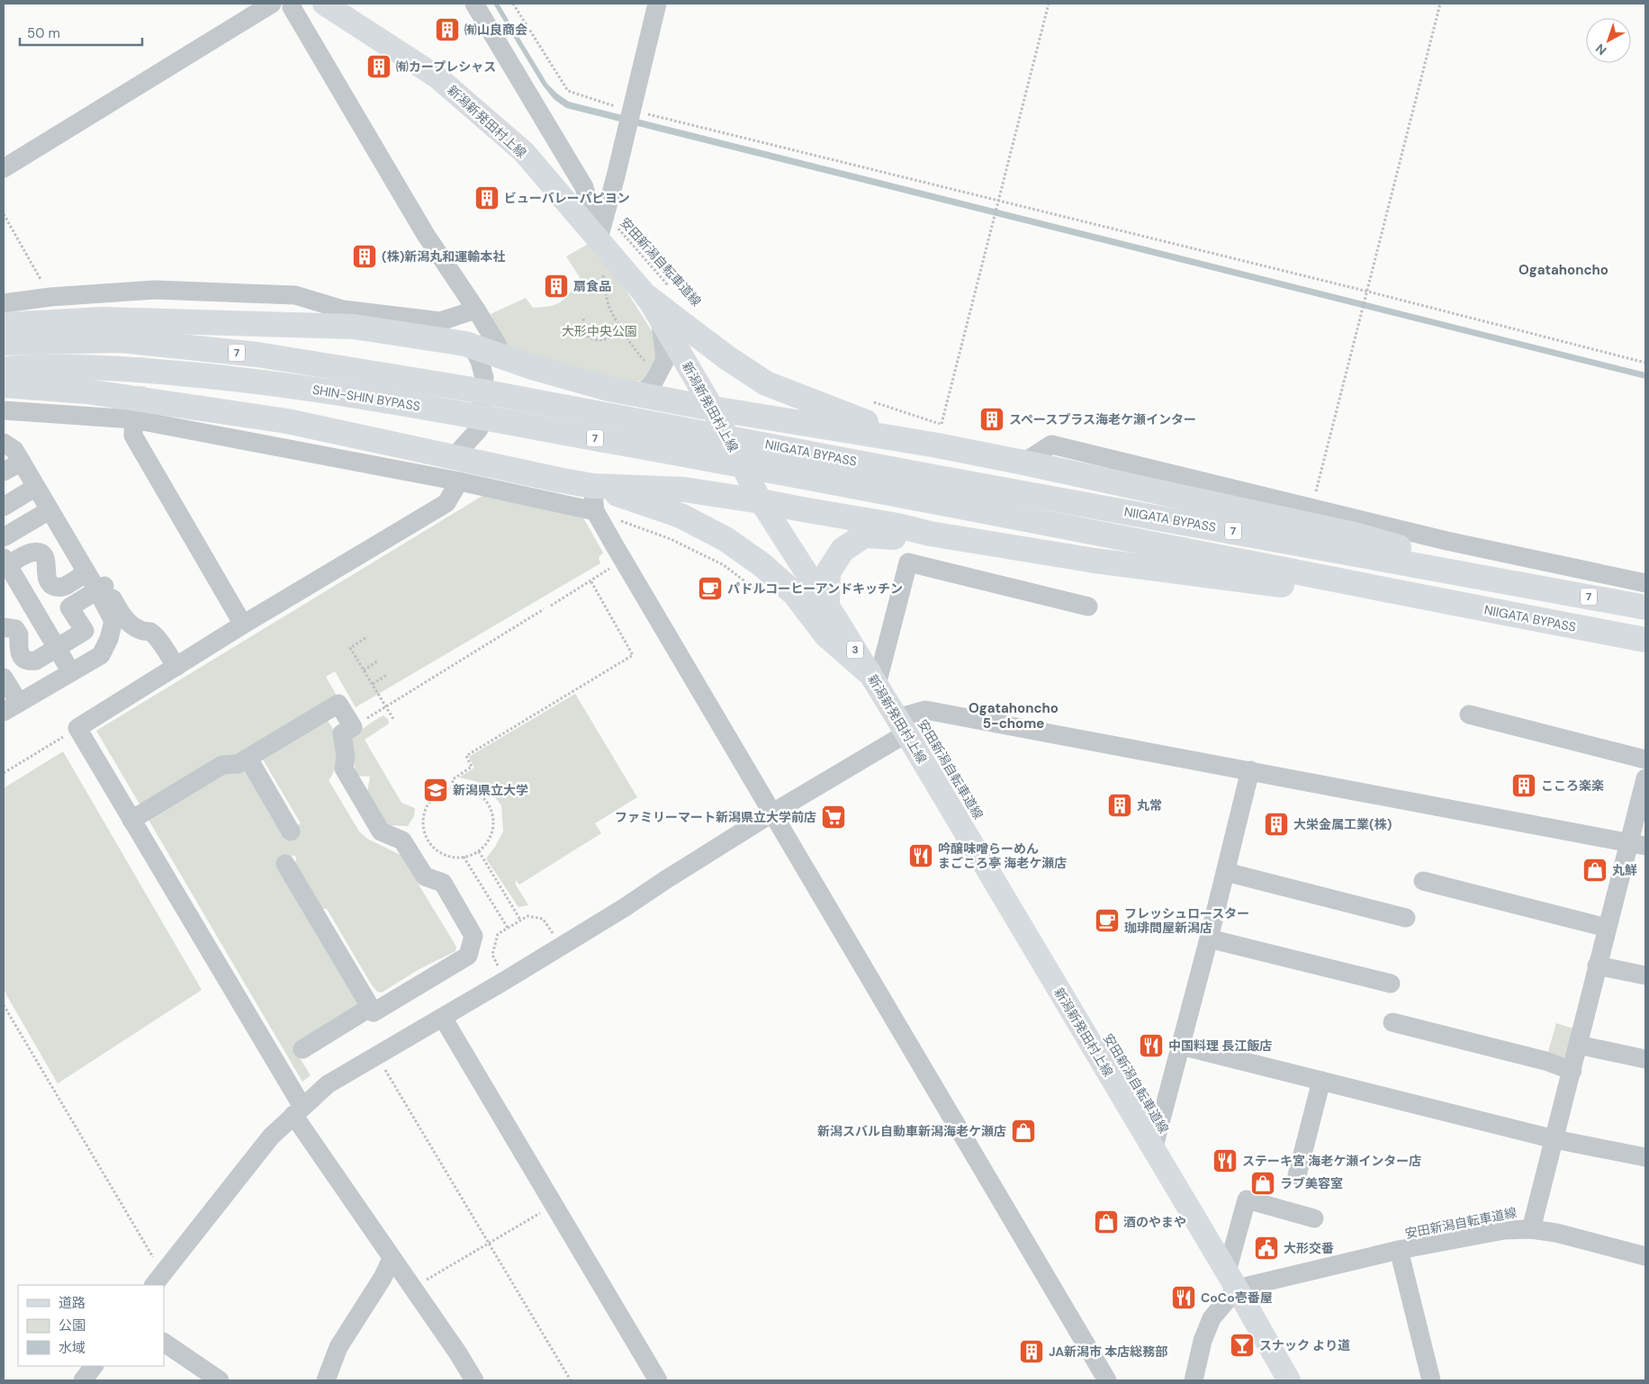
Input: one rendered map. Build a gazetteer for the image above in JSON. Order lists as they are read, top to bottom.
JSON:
{
  "streets": {
    "highway": ["7", "SHIN-SHIN BYPASS", "NIIGATA BYPASS"],
    "main road": ["新潟新発田村上線", "3"],
    "path": ["安田新潟自転車道線"]
  },
  "crossings": [
    ["新潟新発田村上線", "安田新潟自転車道線"],
    ["SHIN-SHIN BYPASS", "NIIGATA BYPASS"]
  ],
  "districts": ["Ogatahoncho", "Ogatahoncho 5-chome"],
  "parks": ["大形中央公園"],
  "places": {
    "building": [
      "㈲山良商会",
      "㈲カープレシャス",
      "ビューバレーパピヨン",
      "(株)新潟丸和運輸本社",
      "扇食品",
      "スペースプラス海老ケ瀬インター",
      "こころ楽楽",
      "丸常",
      "大栄金属工業(株)",
      "JA新潟市 本店総務部"
    ],
    "cafe": ["パドルコーヒーアンドキッチン", "フレッシュロースター 珈琲問屋新潟店"],
    "school or university": ["新潟県立大学"],
    "supermarket": ["ファミリーマート新潟県立大学前店"],
    "restaurant": [
      "吟醸味噌らーめん まごころ亭 海老ケ瀬店",
      "中国料理 長江飯店",
      "ステーキ宮 海老ケ瀬インター店",
      "CoCo壱番屋"
    ],
    "shop": [
      "丸鮮",
      "新潟スバル自動車新潟海老ケ瀬店",
      "ラブ美容室",
      "酒のやまや"
    ],
    "public building": ["大形交番"],
    "bar": ["スナック より道"]
  },
  "legend": ["道路", "公園", "水域"],
  "scale_bar": "50 m",
  "north": "bottom left"
}
